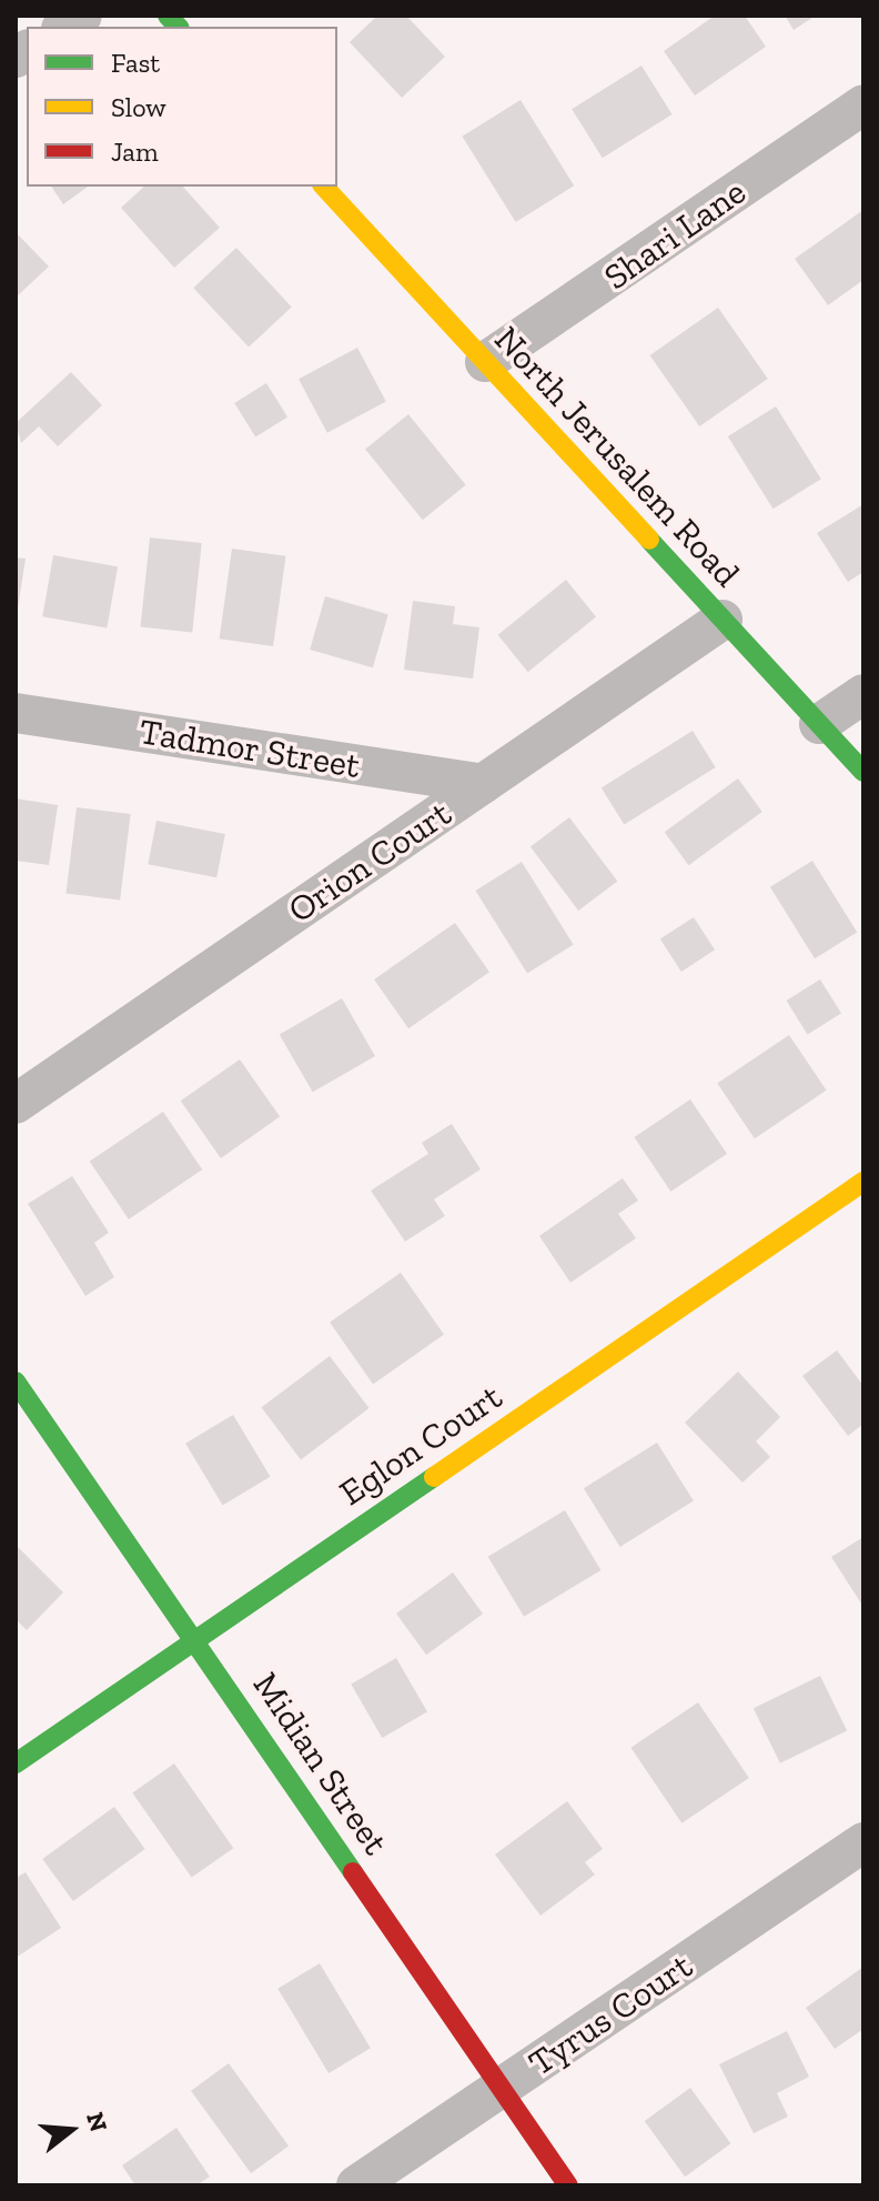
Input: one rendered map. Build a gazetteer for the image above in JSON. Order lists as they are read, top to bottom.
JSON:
{
  "streets": {
    "street": [
      "Shari Lane",
      "North Jerusalem Road",
      "Tadmor Street",
      "Orion Court",
      "Eglon Court",
      "Midian Street",
      "Tyrus Court"
    ]
  },
  "crossings": [
    ["Shari Lane", "North Jerusalem Road"],
    ["North Jerusalem Road", "Orion Court"],
    ["Tadmor Street", "Orion Court"],
    ["Eglon Court", "Midian Street"],
    ["Midian Street", "Tyrus Court"]
  ],
  "legend": ["Fast", "Slow", "Jam"],
  "north": "right"
}
